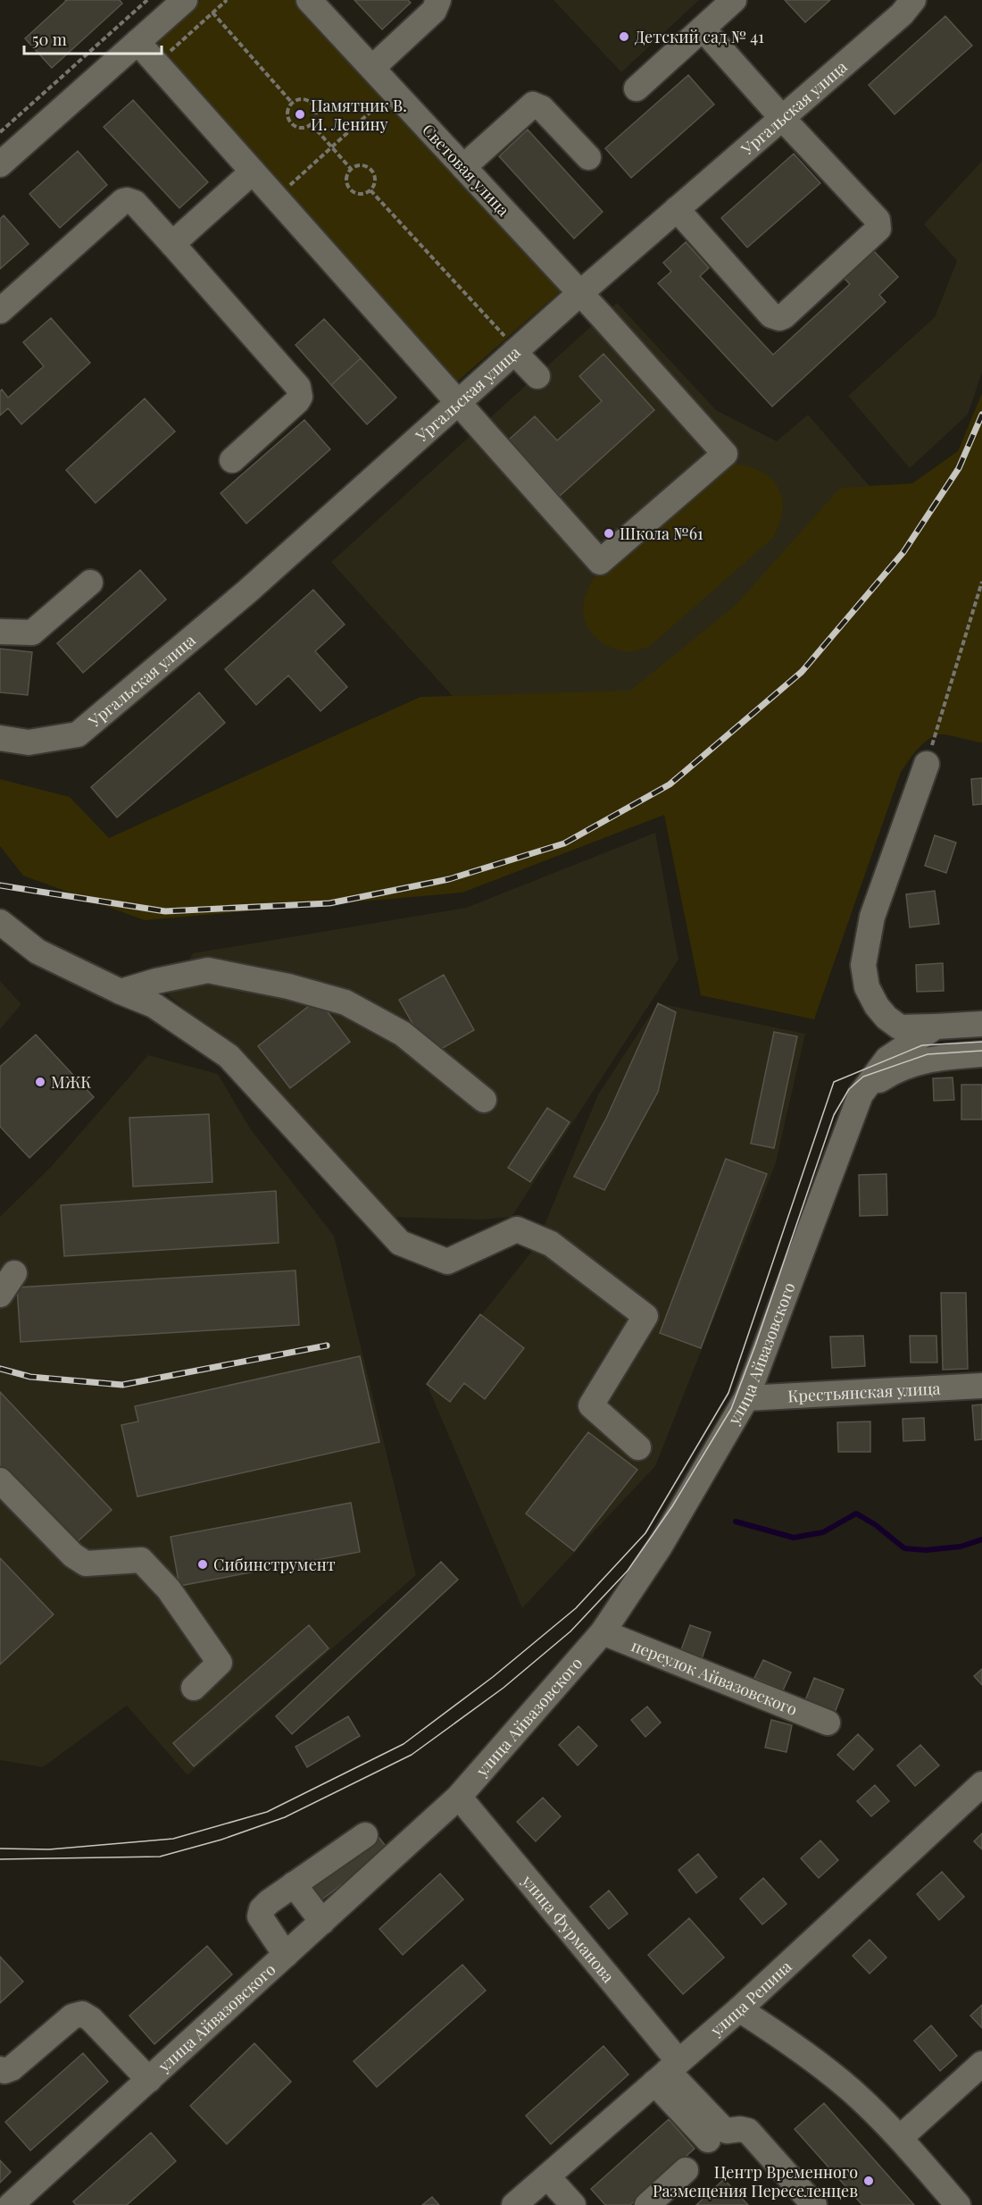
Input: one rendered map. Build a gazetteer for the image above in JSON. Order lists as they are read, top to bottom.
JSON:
{
  "streets": {
    "street": [
      "Ургальская улица",
      "Световая улица",
      "улица Айвазовского",
      "Крестьянская улица",
      "переулок Айвазовского",
      "улица Фурманова",
      "улица Репина"
    ]
  },
  "crossings": [
    ["Ургальская улица", "Световая улица"],
    ["улица Айвазовского", "Крестьянская улица"],
    ["улица Айвазовского", "переулок Айвазовского"],
    ["улица Айвазовского", "улица Фурманова"],
    ["улица Фурманова", "улица Репина"]
  ],
  "places": [
    "Детский сад № 41",
    "Памятник В. И. Ленину",
    "Школа №61",
    "МЖК",
    "Сибинструмент",
    "Центр Временного Размещения Переселенцев"
  ],
  "scale_bar": "50 m"
}
